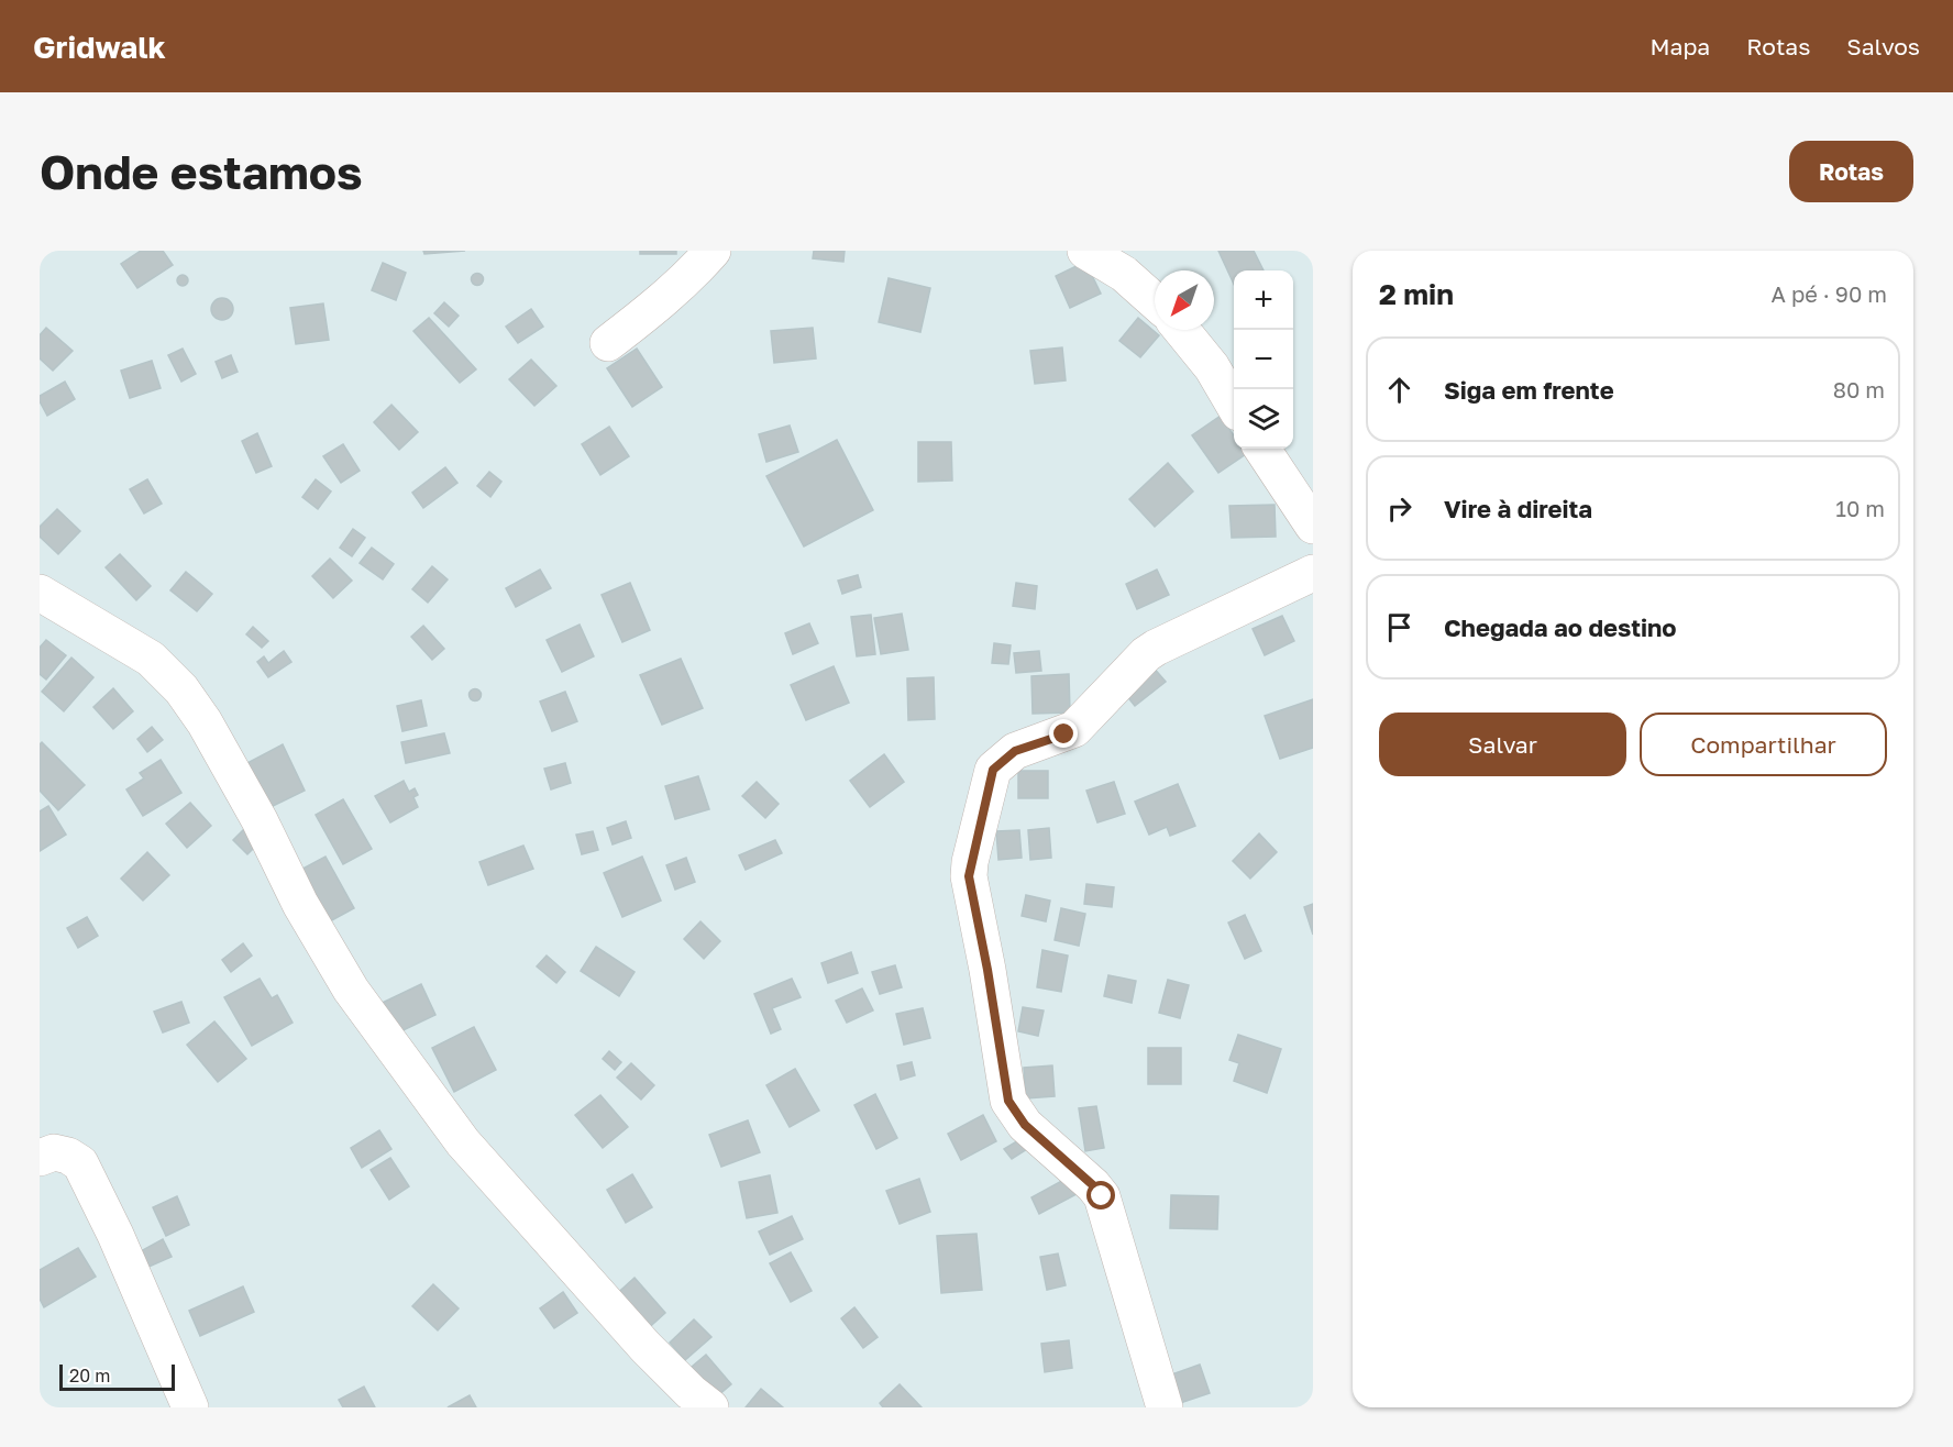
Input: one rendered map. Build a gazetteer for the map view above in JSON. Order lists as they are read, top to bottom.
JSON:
{
  "scale_bar": "20 m",
  "north": "bottom left",
  "page": {
    "header": "Gridwalk",
    "nav": ["Mapa", "Rotas", "Salvos"],
    "buttons": [
      "Rotas",
      ["Salvar", "Compartilhar"]
    ],
    "title": "Onde estamos",
    "heading": ["2 min", "A pé · 90 m"],
    "map_buttons": ["+", "−"],
    "list": [
      ["Siga em frente", "80 m"],
      ["Vire à direita", "10 m"],
      "Chegada ao destino"
    ],
    "scale": "20 m"
  }
}
